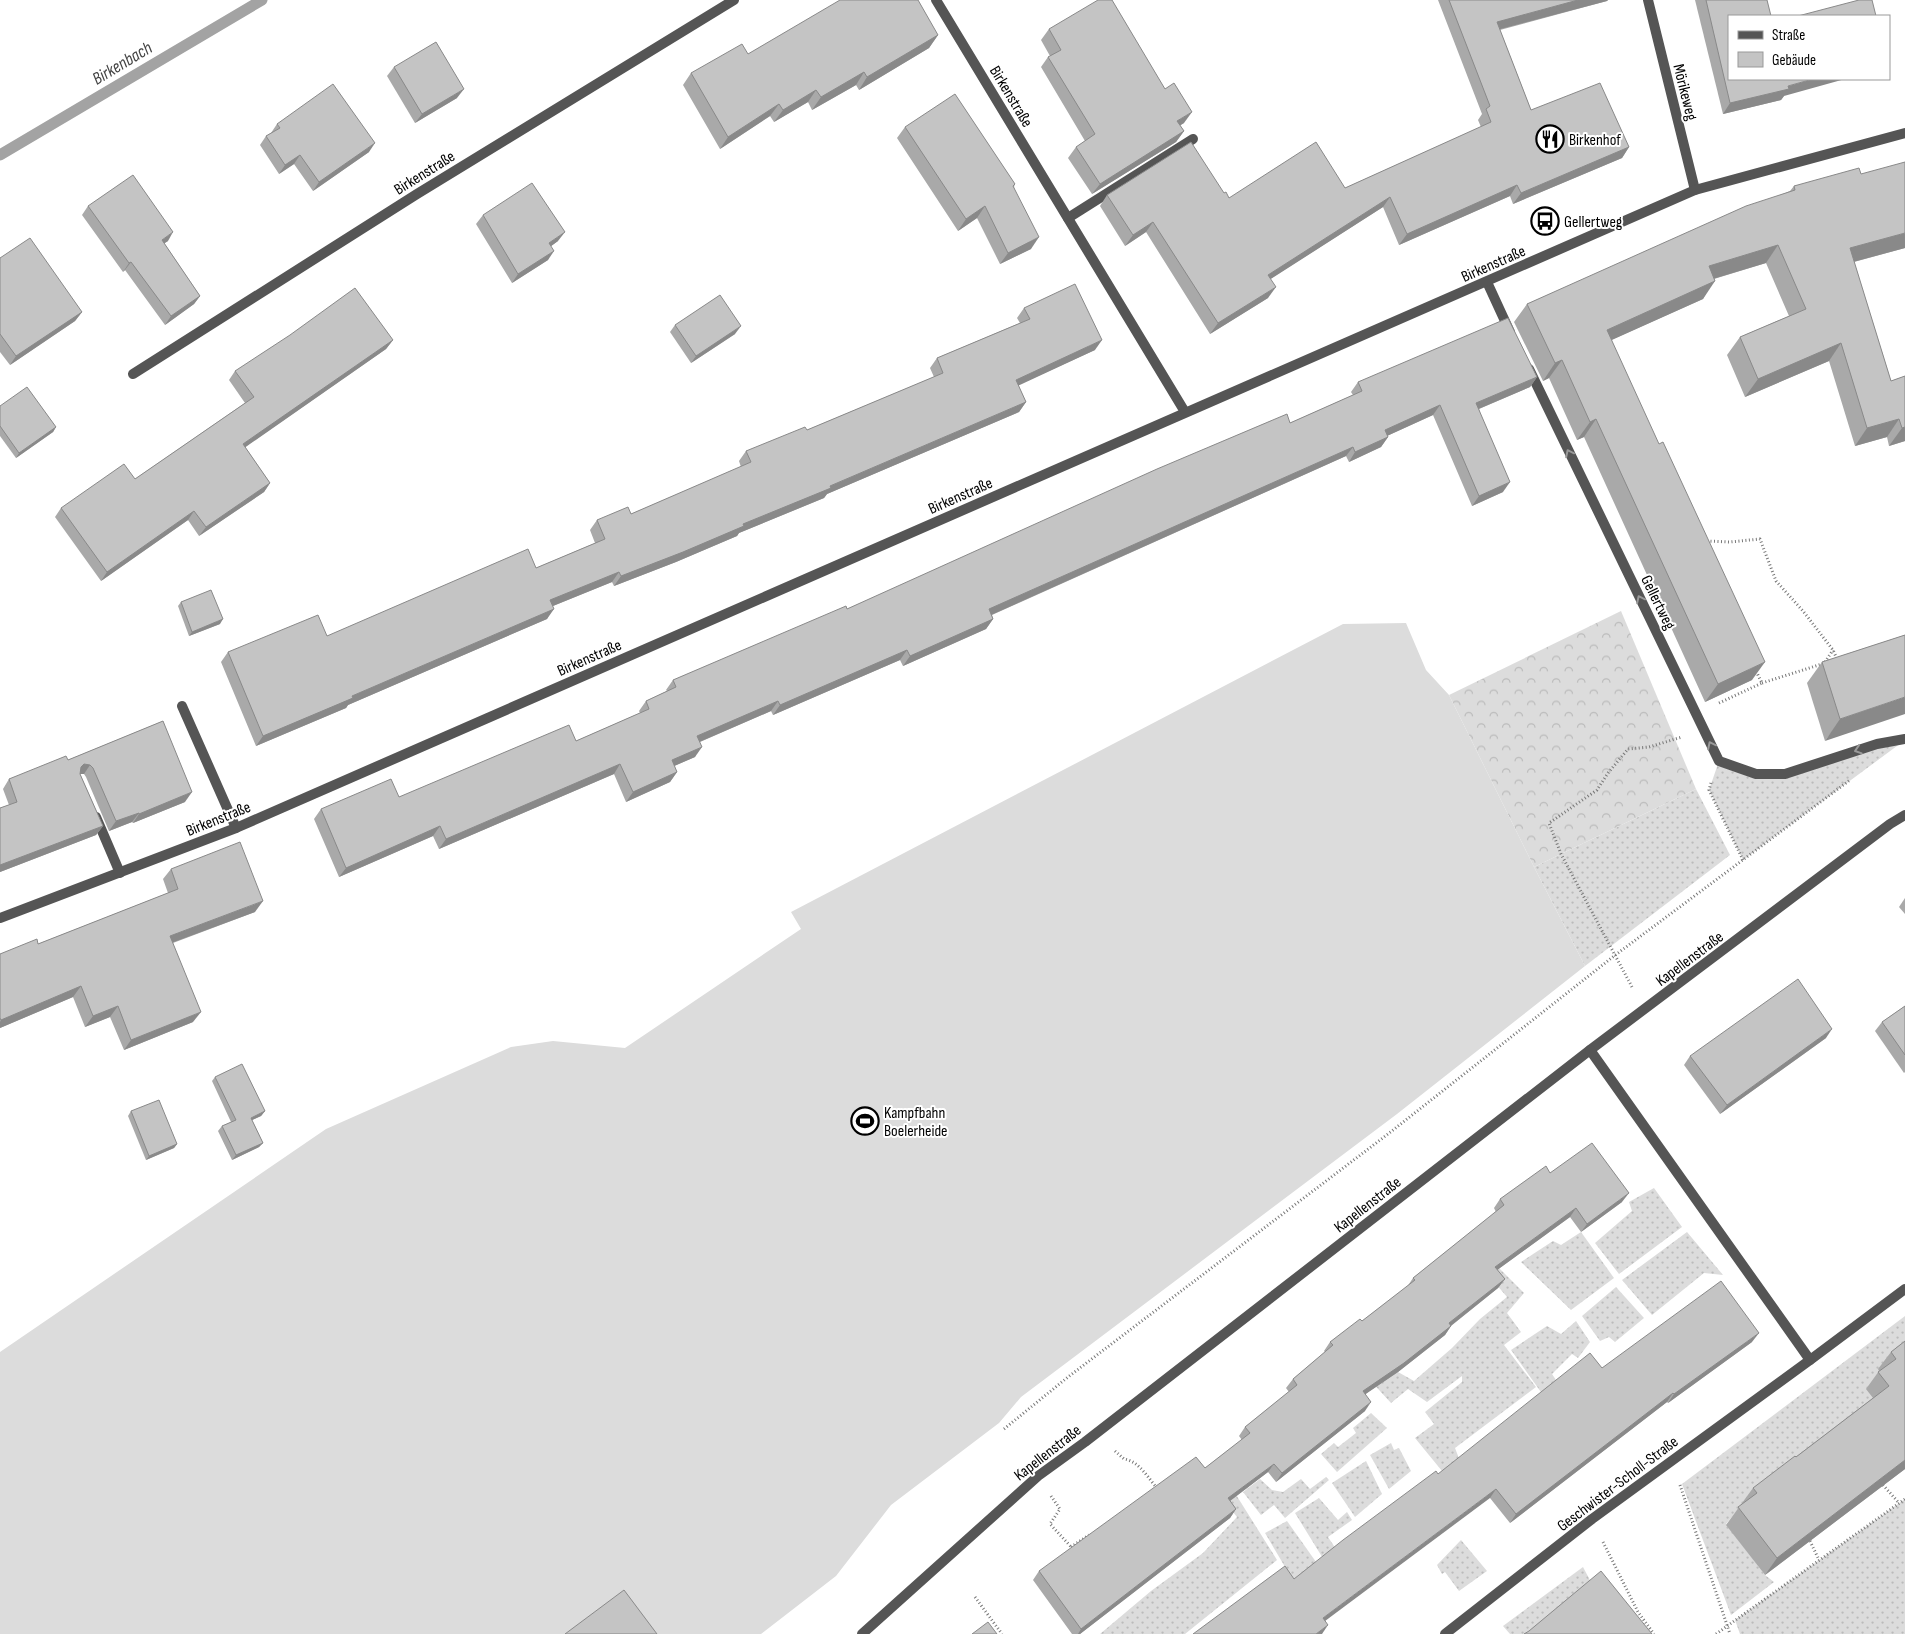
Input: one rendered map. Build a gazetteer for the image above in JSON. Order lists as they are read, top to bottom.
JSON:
{
  "streets": {
    "street": [
      "Mörikeweg",
      "Birkenstraße",
      "Gellertweg",
      "Kapellenstraße",
      "Geschwister-Scholl-Straße"
    ]
  },
  "crossings": [
    ["Mörikeweg", "Birkenstraße"]
  ],
  "one_way": ["Gellertweg"],
  "water": ["Birkenbach"],
  "places": {
    "restaurant": ["Birkenhof"],
    "bus stop": ["Gellertweg"],
    "sports": ["Kampfbahn Boelerheide"]
  },
  "legend": ["Straße", "Gebäude"]
}
